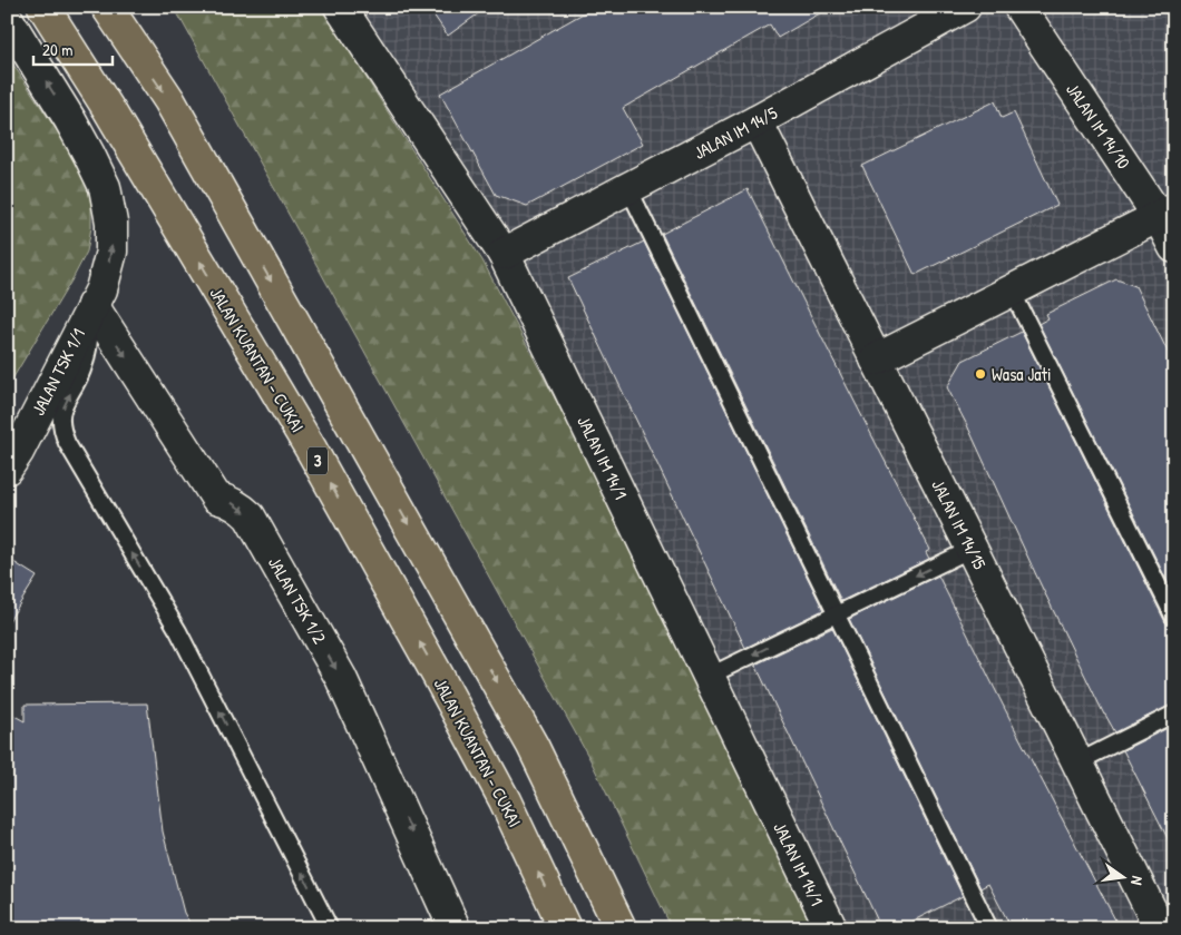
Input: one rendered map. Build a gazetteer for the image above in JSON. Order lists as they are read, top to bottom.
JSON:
{
  "streets": {
    "highway": ["JALAN KUANTAN - CUKAI", "3"],
    "street": [
      "JALAN IM 14/10",
      "JALAN IM 14/5",
      "JALAN TSK 1/1",
      "JALAN IM 14/1",
      "JALAN IM 14/15",
      "JALAN TSK 1/2"
    ]
  },
  "crossings": [
    ["JALAN IM 14/5", "JALAN IM 14/1"],
    ["JALAN IM 14/5", "JALAN IM 14/15"],
    ["JALAN TSK 1/1", "JALAN TSK 1/2"]
  ],
  "one_way": ["JALAN TSK 1/1", "JALAN TSK 1/2"],
  "places": ["Wasa Jati"],
  "scale_bar": "20 m",
  "north": "right"
}
